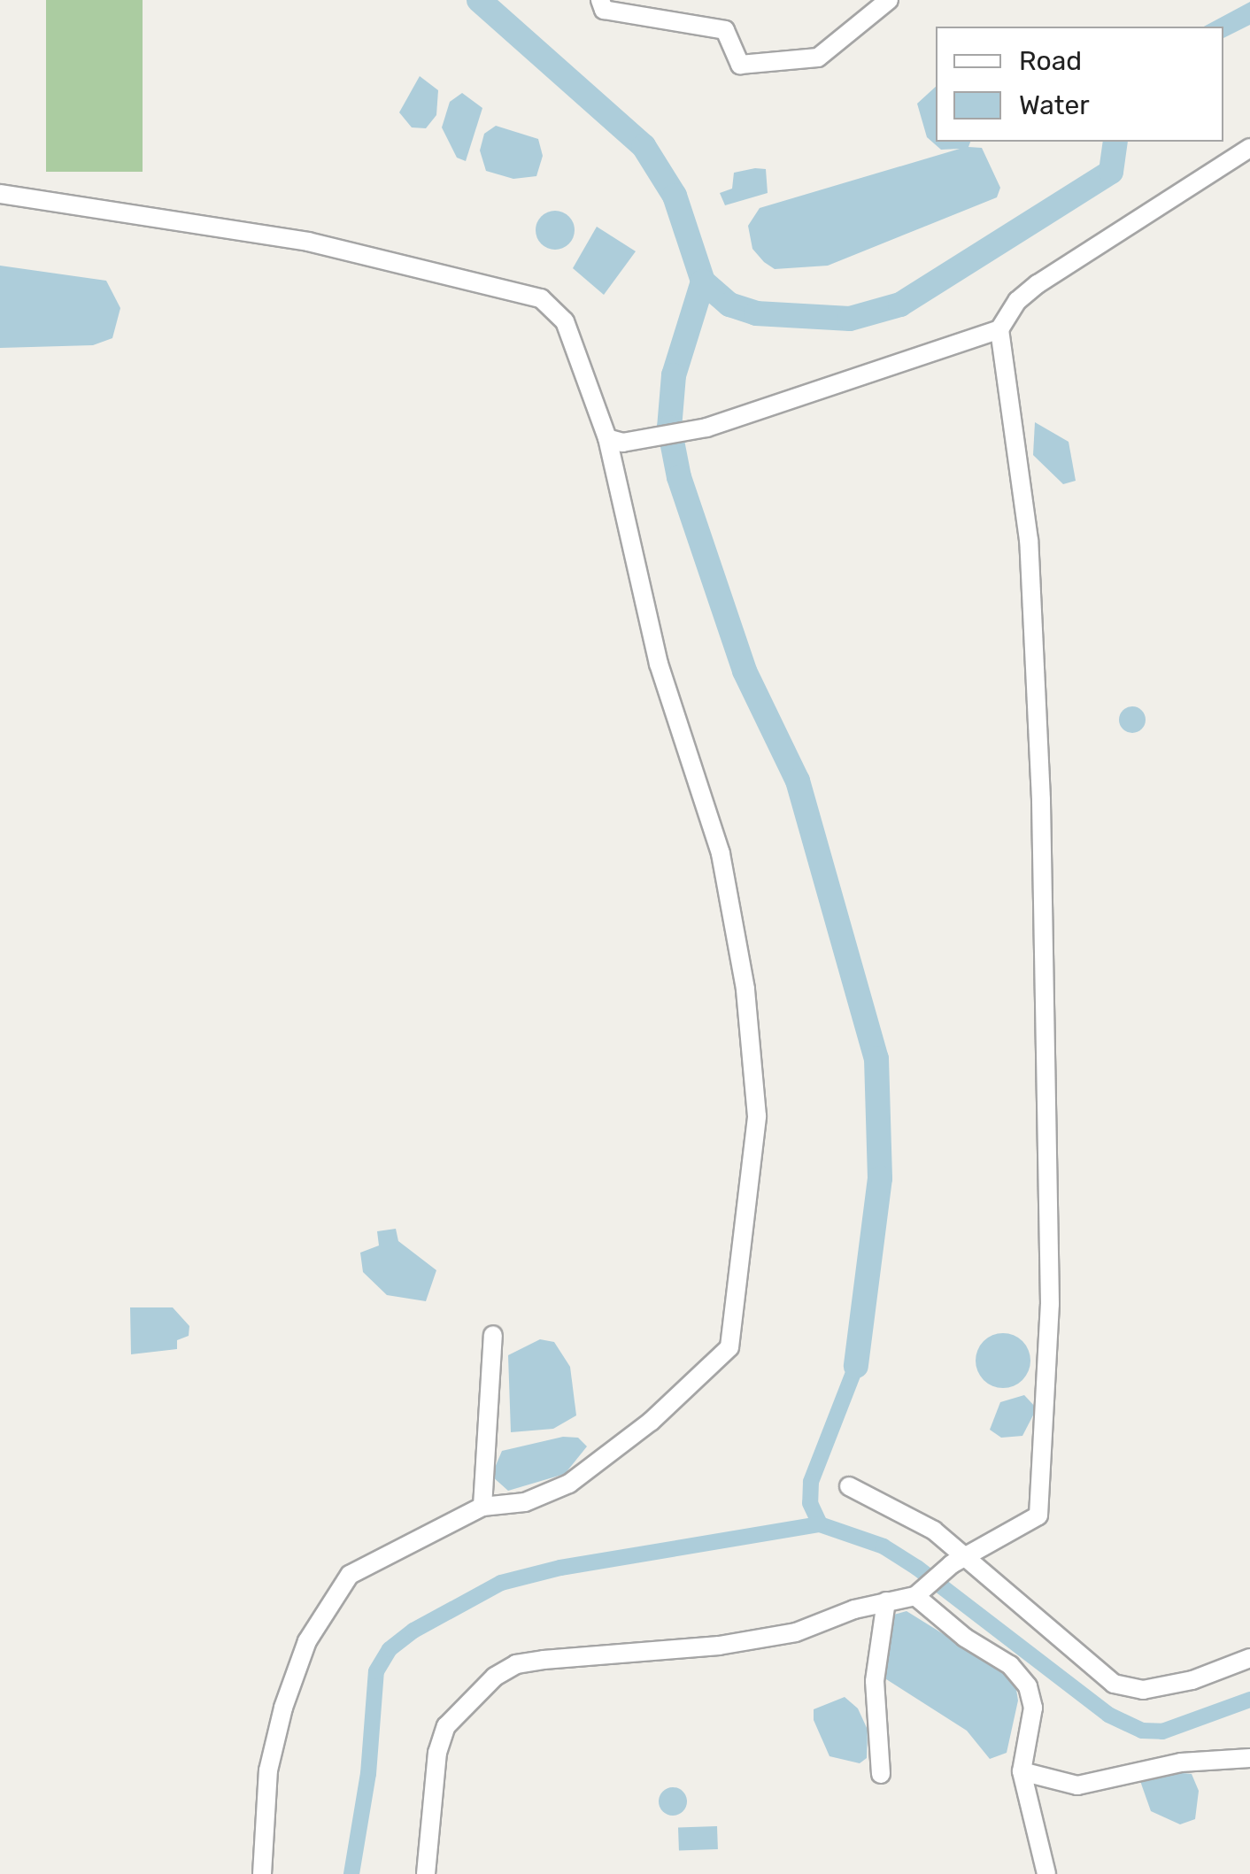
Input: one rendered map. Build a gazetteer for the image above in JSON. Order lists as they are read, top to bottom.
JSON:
{
  "legend": ["Road", "Water"]
}
